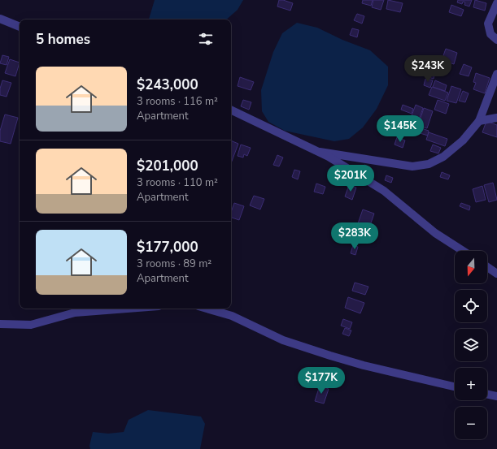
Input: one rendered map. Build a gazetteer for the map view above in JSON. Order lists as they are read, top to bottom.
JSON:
{
  "north": "bottom",
  "page": {
    "heading": "5 homes",
    "price": [
      "$243K",
      "$145K",
      "$201K",
      "$283K",
      "$177K"
    ],
    "list": [
      {
        "name": "$243,000",
        "note": "3 rooms · 116 m² · Apartment"
      },
      {
        "name": "$201,000",
        "note": "3 rooms · 110 m² · Apartment"
      },
      {
        "name": "$177,000",
        "note": "3 rooms · 89 m² · Apartment"
      }
    ],
    "map_buttons": ["+", "−"]
  }
}
